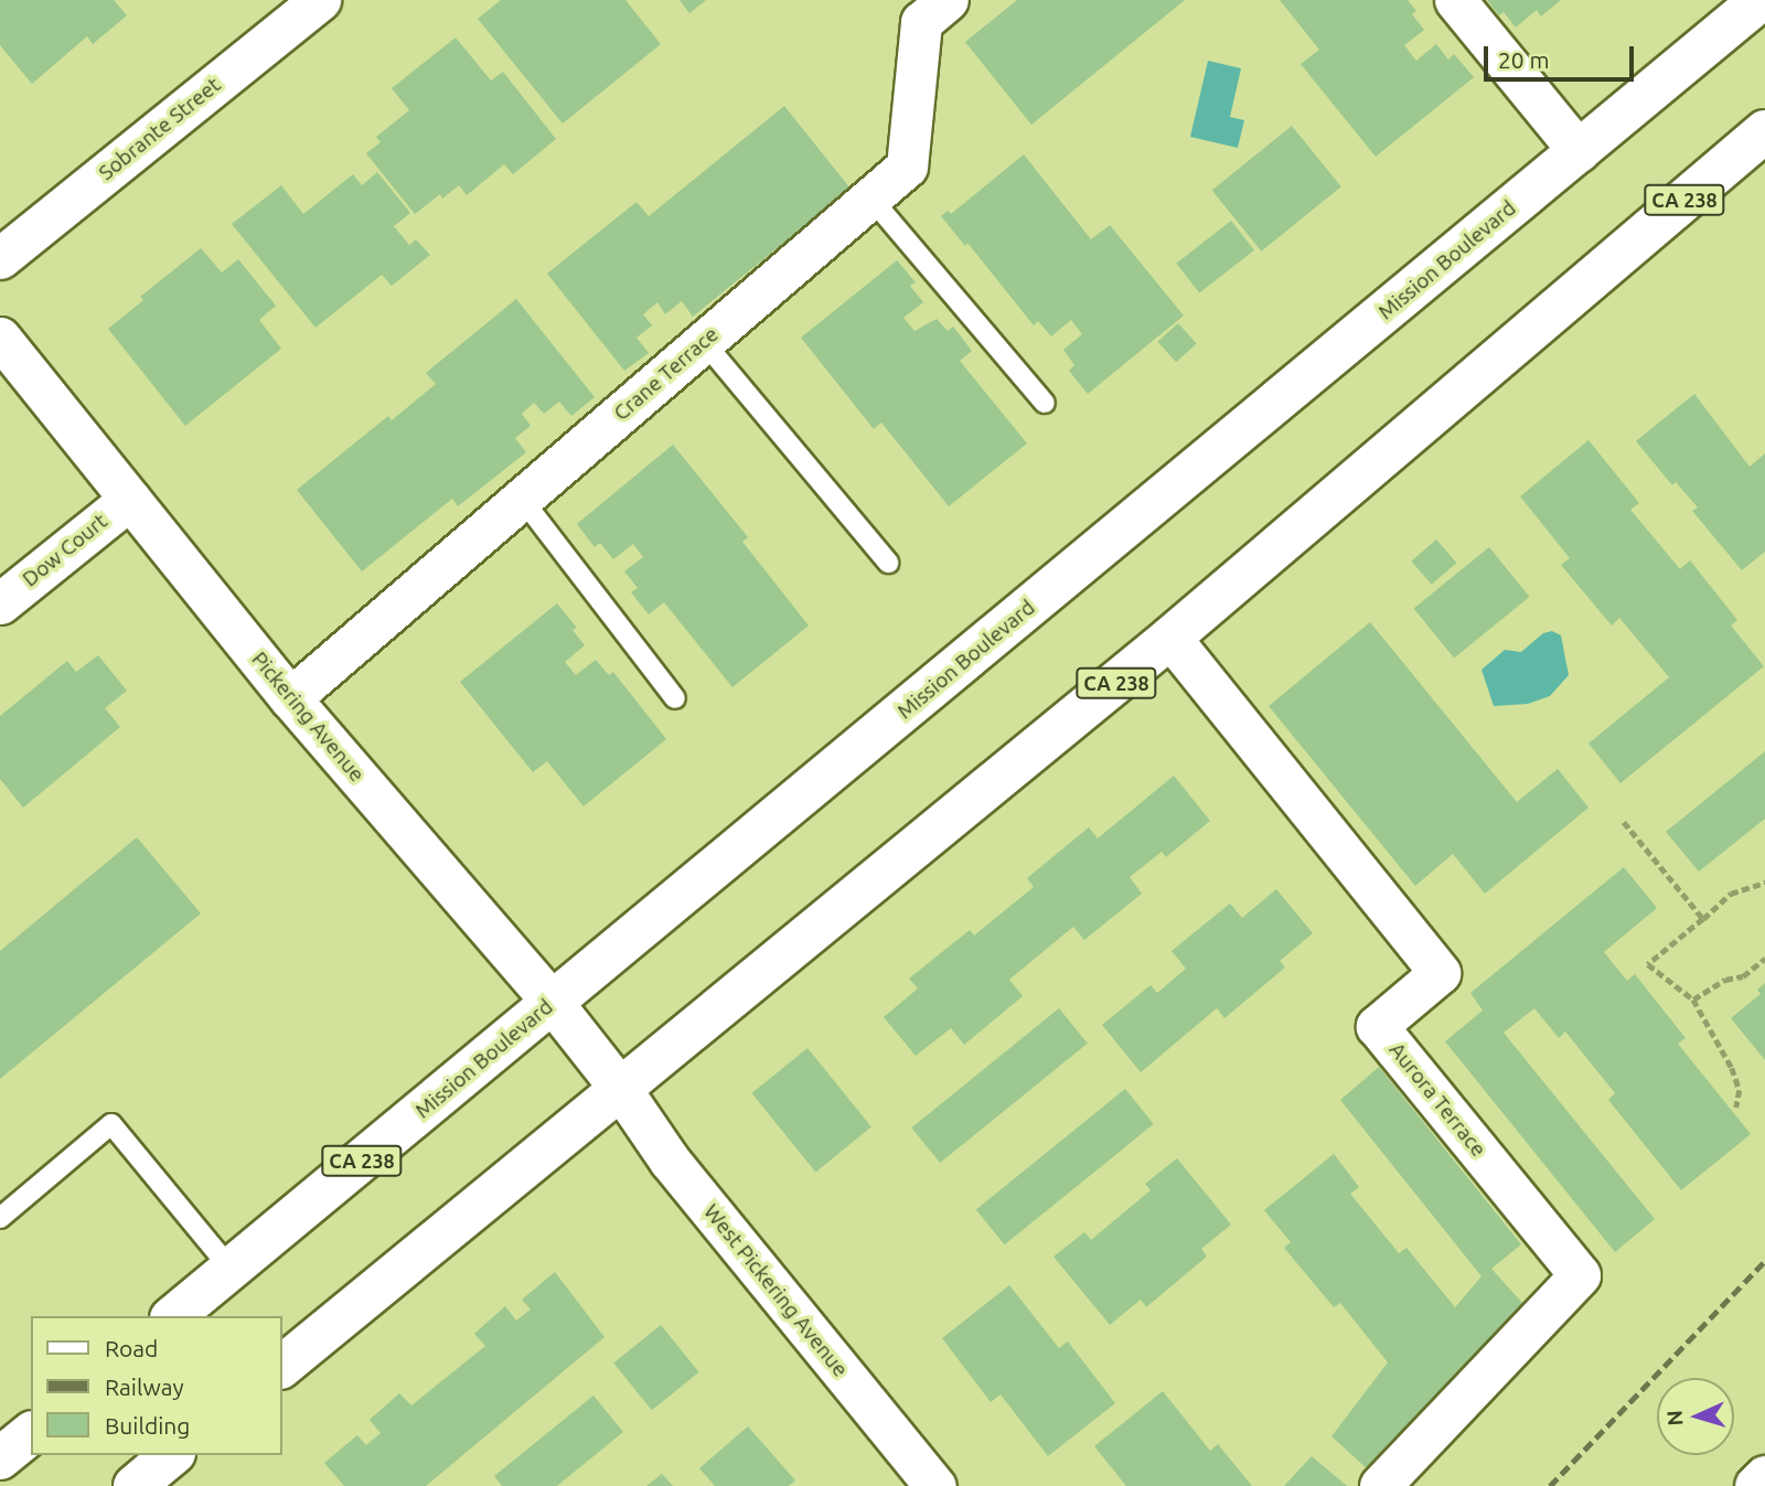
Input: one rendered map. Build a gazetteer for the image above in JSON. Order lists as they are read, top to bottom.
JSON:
{
  "streets": {
    "main road": ["CA 238", "Mission Boulevard"],
    "street": [
      "Sobrante Street",
      "Crane Terrace",
      "Dow Court",
      "Pickering Avenue",
      "Aurora Terrace",
      "West Pickering Avenue"
    ]
  },
  "crossings": [
    ["CA 238", "Pickering Avenue"],
    ["CA 238", "Aurora Terrace"],
    ["CA 238", "West Pickering Avenue"],
    ["Mission Boulevard", "Pickering Avenue"],
    ["Crane Terrace", "Pickering Avenue"],
    ["Dow Court", "Pickering Avenue"],
    ["Pickering Avenue", "West Pickering Avenue"]
  ],
  "legend": ["Road", "Railway", "Building"],
  "scale_bar": "20 m",
  "north": "left"
}
